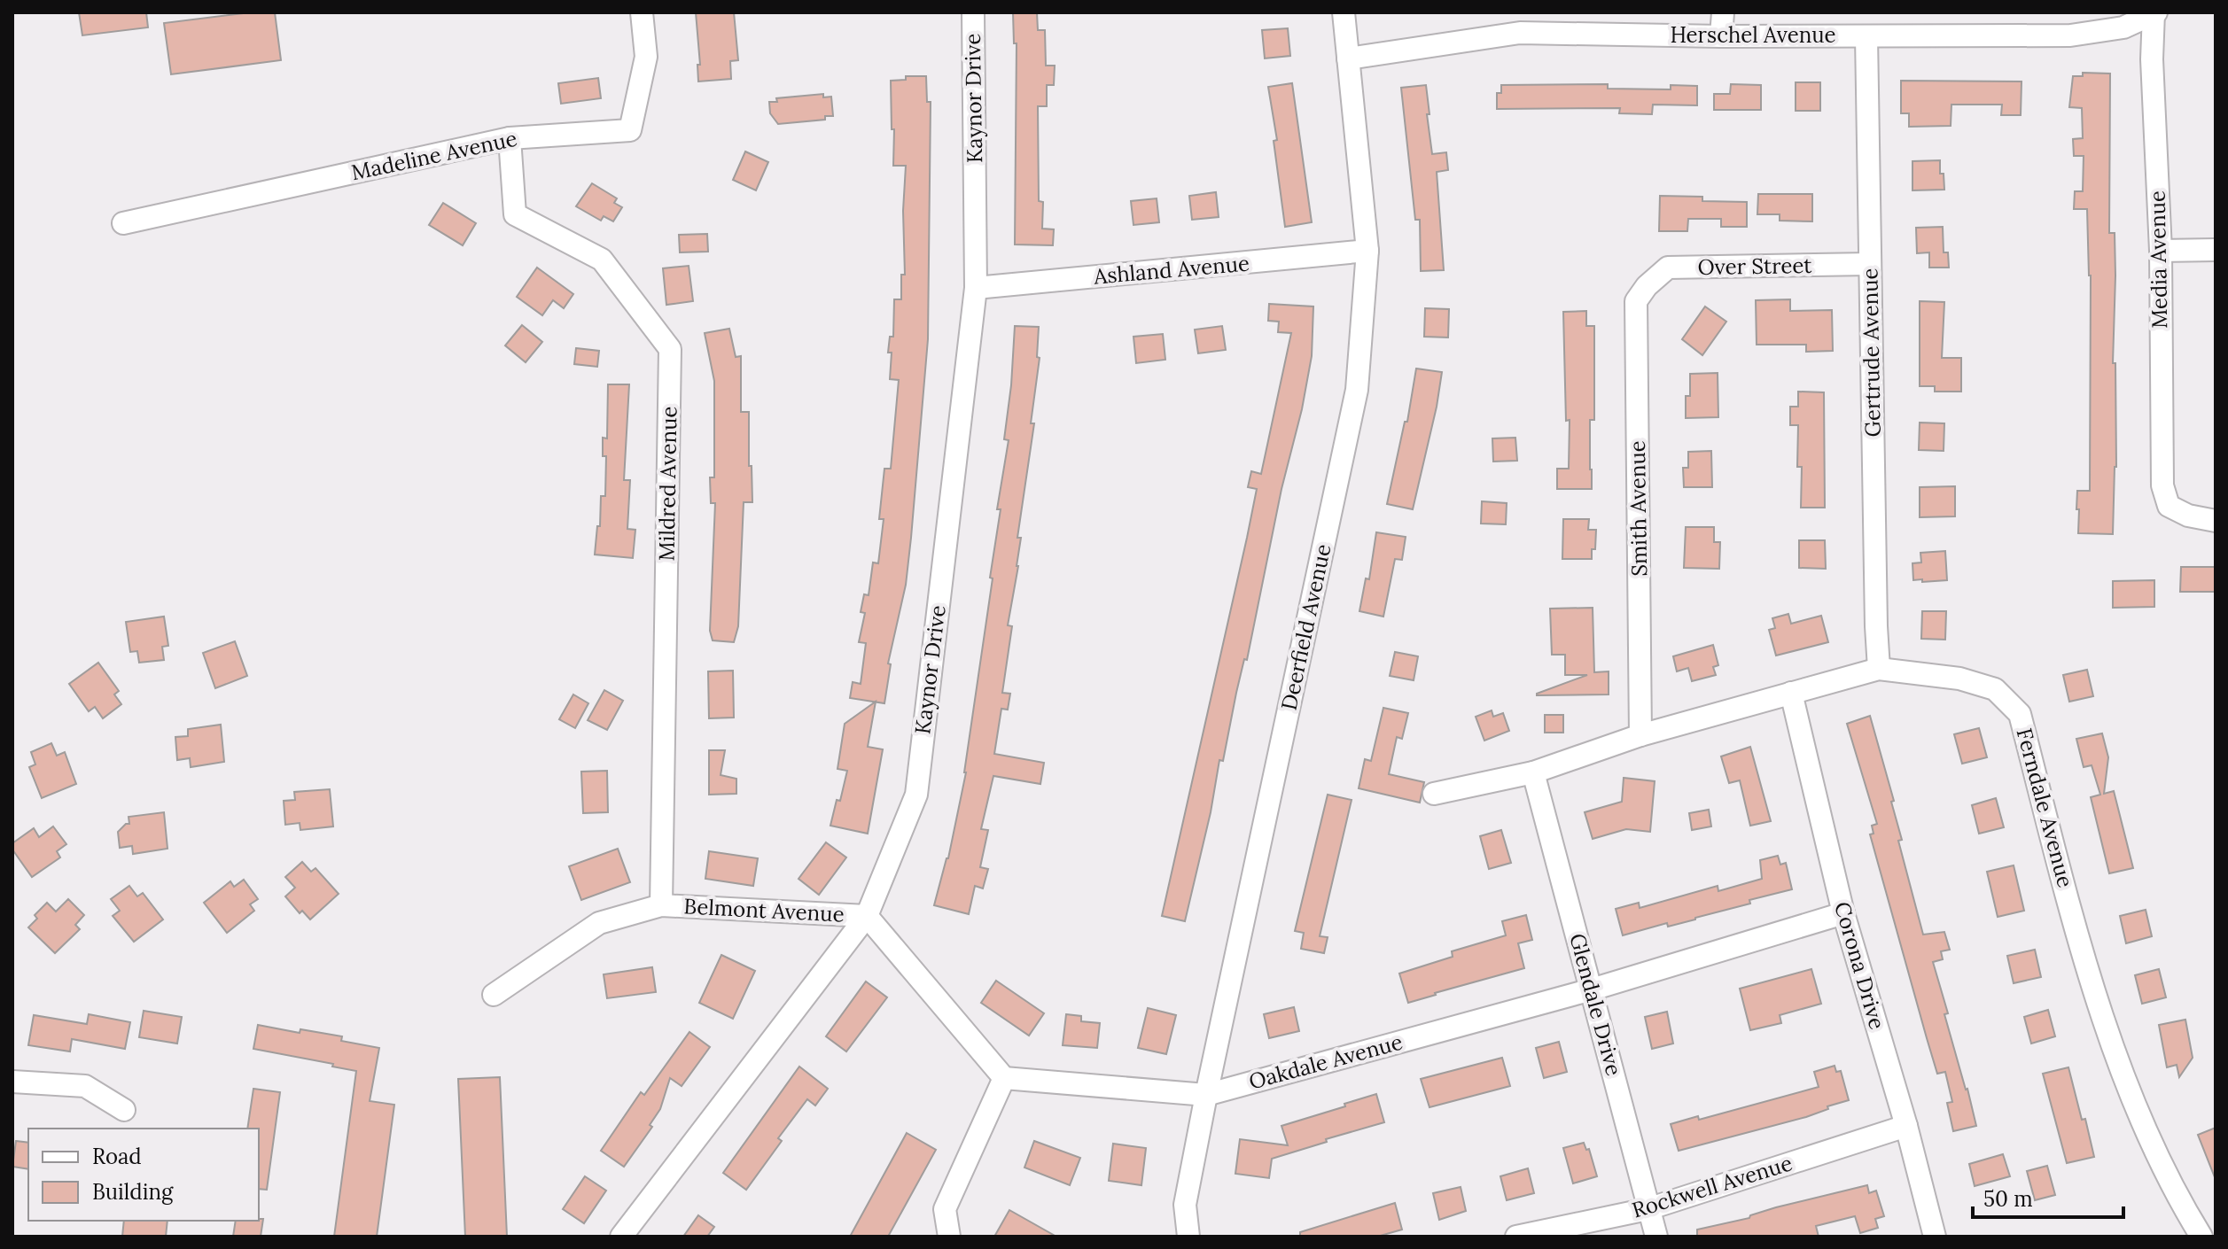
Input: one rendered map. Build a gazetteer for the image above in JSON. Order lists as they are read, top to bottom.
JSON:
{
  "streets": {
    "street": [
      "Herschel Avenue",
      "Kaynor Drive",
      "Madeline Avenue",
      "Media Avenue",
      "Over Street",
      "Ashland Avenue",
      "Gertrude Avenue",
      "Mildred Avenue",
      "Smith Avenue",
      "Deerfield Avenue",
      "Ferndale Avenue",
      "Belmont Avenue",
      "Corona Drive",
      "Glendale Drive",
      "Oakdale Avenue",
      "Rockwell Avenue"
    ]
  },
  "crossings": [
    ["Herschel Avenue", "Media Avenue"],
    ["Herschel Avenue", "Gertrude Avenue"],
    ["Herschel Avenue", "Deerfield Avenue"],
    ["Kaynor Drive", "Ashland Avenue"],
    ["Kaynor Drive", "Belmont Avenue"],
    ["Madeline Avenue", "Mildred Avenue"],
    ["Over Street", "Gertrude Avenue"],
    ["Over Street", "Smith Avenue"],
    ["Ashland Avenue", "Deerfield Avenue"],
    ["Gertrude Avenue", "Ferndale Avenue"],
    ["Mildred Avenue", "Belmont Avenue"],
    ["Smith Avenue", "Ferndale Avenue"],
    ["Deerfield Avenue", "Oakdale Avenue"],
    ["Ferndale Avenue", "Corona Drive"],
    ["Ferndale Avenue", "Glendale Drive"],
    ["Corona Drive", "Oakdale Avenue"],
    ["Corona Drive", "Rockwell Avenue"],
    ["Glendale Drive", "Oakdale Avenue"],
    ["Glendale Drive", "Rockwell Avenue"]
  ],
  "legend": ["Road", "Building"],
  "scale_bar": "50 m"
}
